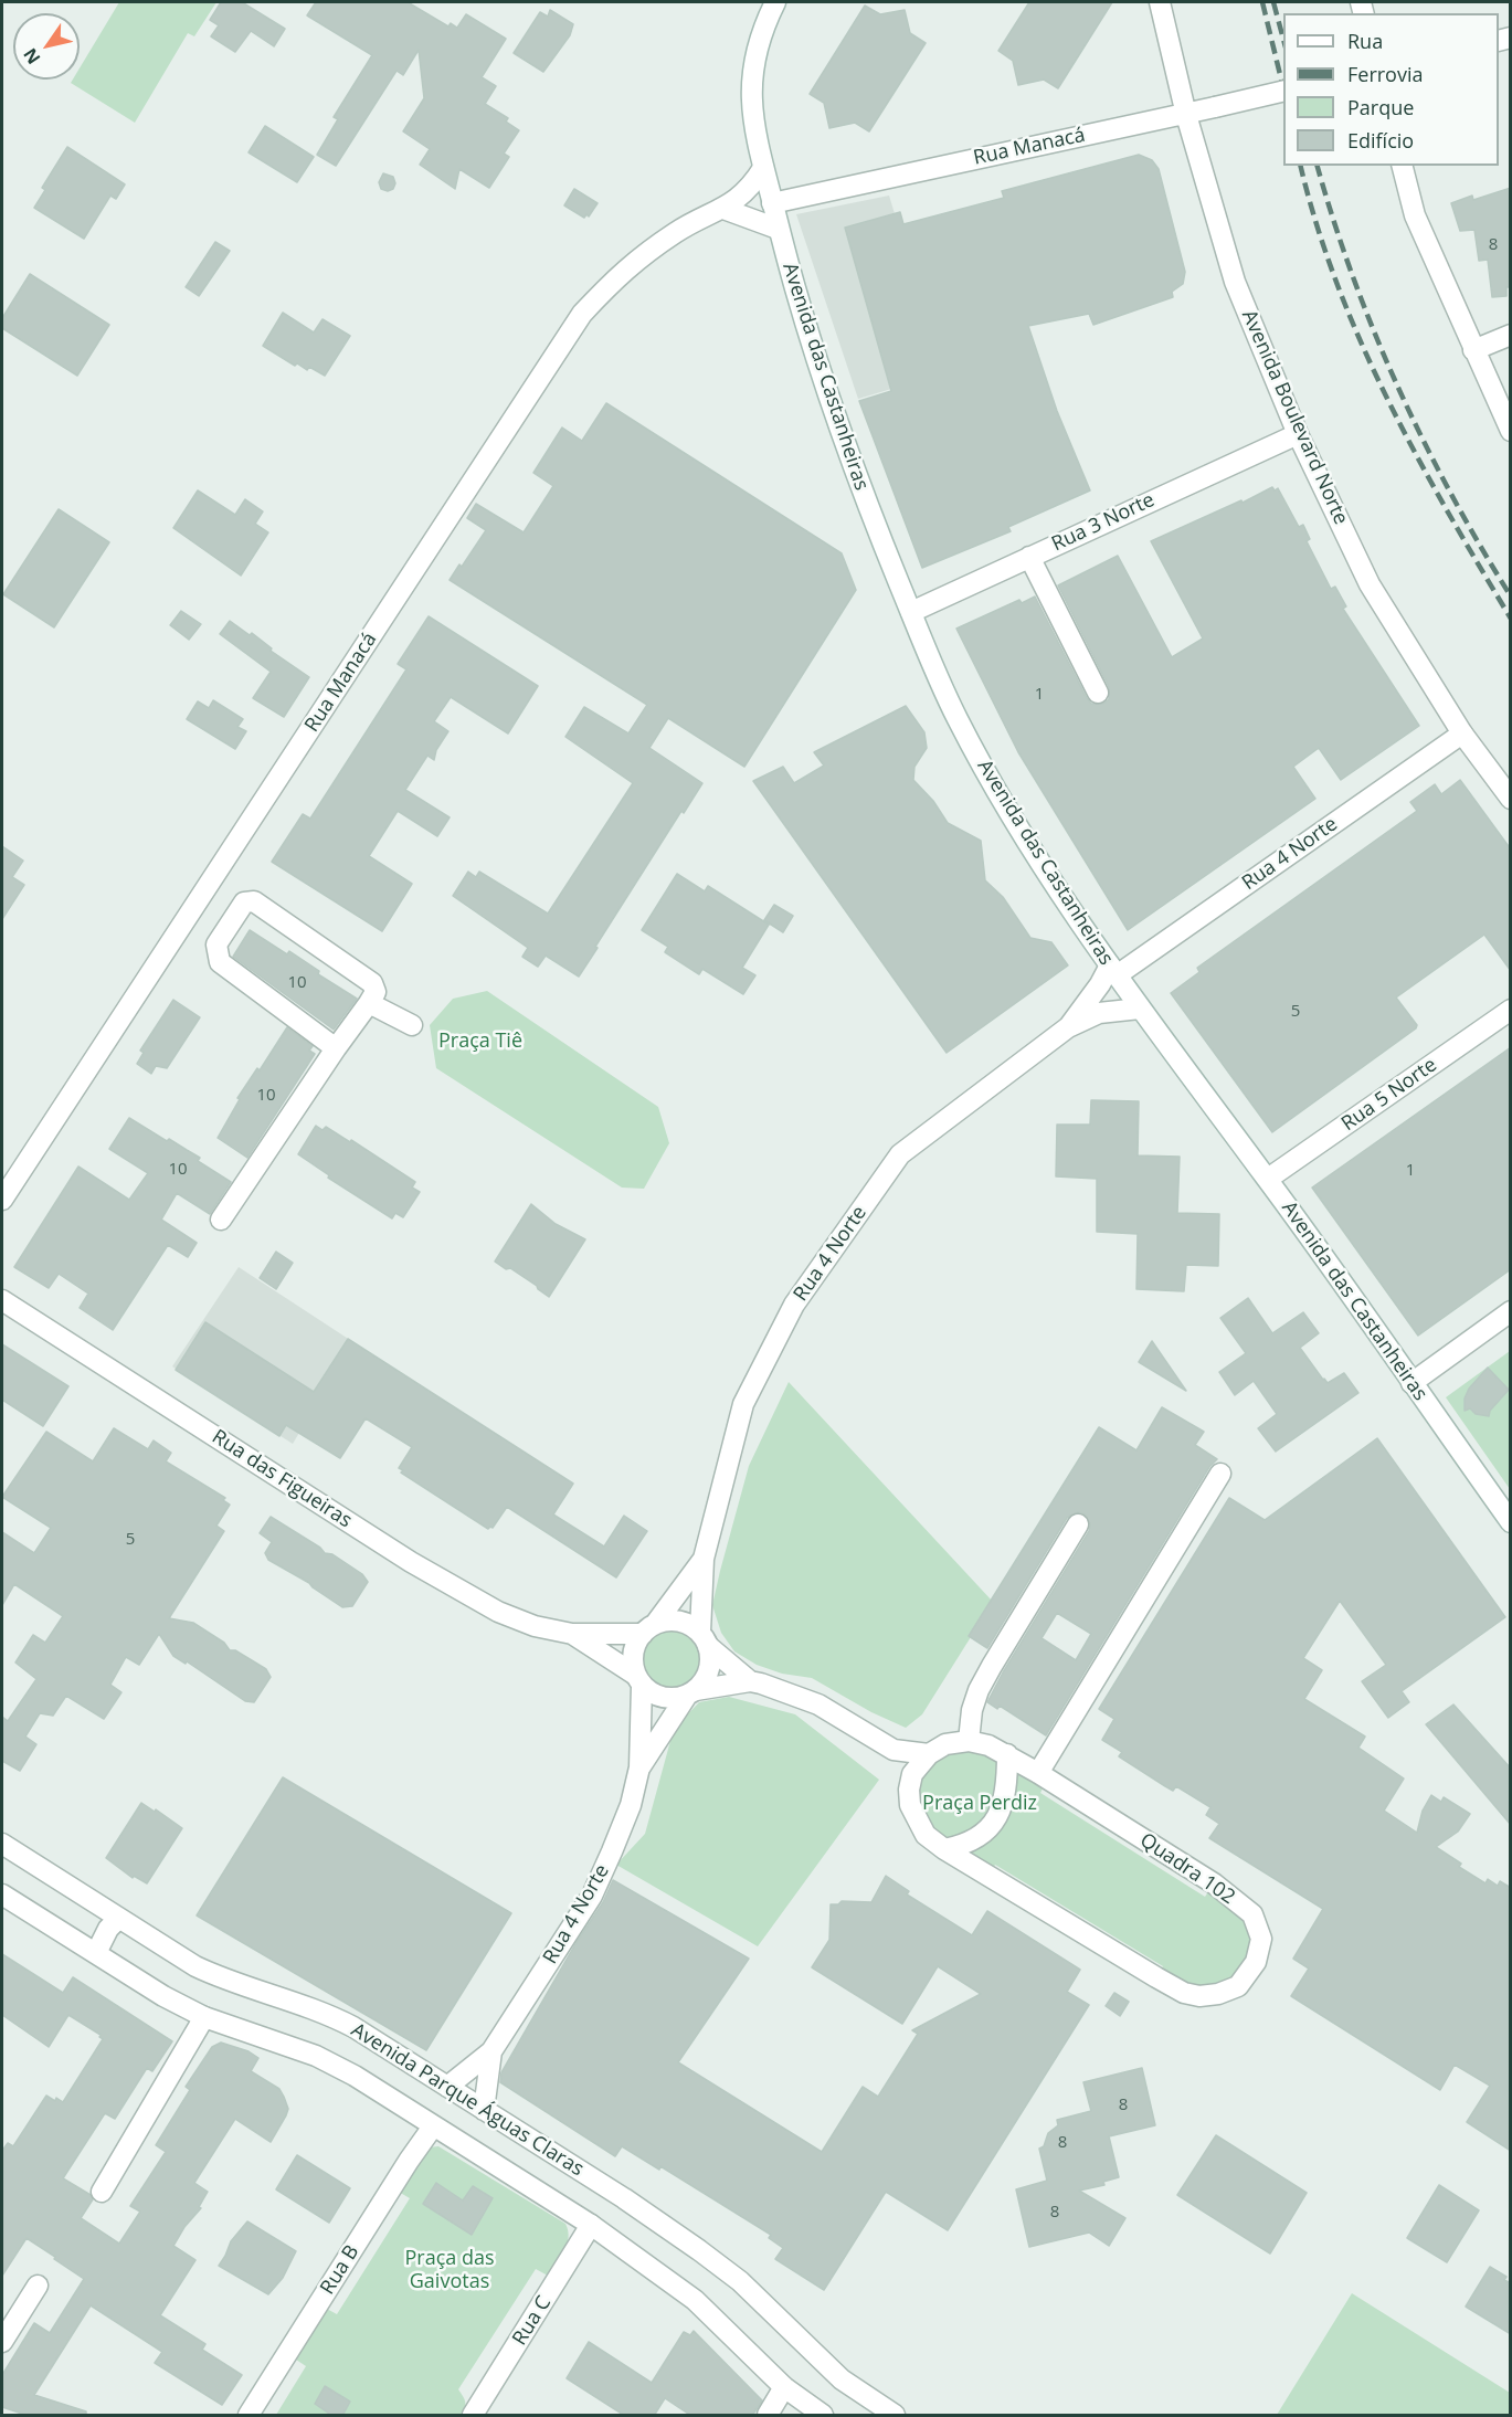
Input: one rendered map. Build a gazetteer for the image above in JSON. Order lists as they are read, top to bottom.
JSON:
{
  "streets": {
    "street": [
      "Rua Manacá",
      "Avenida das Castanheiras",
      "Avenida Boulevard Norte",
      "Rua 3 Norte",
      "Rua 4 Norte",
      "Rua 5 Norte",
      "Rua das Figueiras",
      "Quadra 102",
      "Avenida Parque Águas Claras",
      "Rua B",
      "Rua C"
    ]
  },
  "crossings": [
    ["Rua Manacá", "Avenida das Castanheiras"],
    ["Rua Manacá", "Avenida Boulevard Norte"],
    ["Avenida das Castanheiras", "Rua 3 Norte"],
    ["Avenida das Castanheiras", "Rua 4 Norte"],
    ["Avenida das Castanheiras", "Rua 5 Norte"],
    ["Avenida Boulevard Norte", "Rua 3 Norte"],
    ["Avenida Boulevard Norte", "Rua 4 Norte"],
    ["Rua 4 Norte", "Rua das Figueiras"],
    ["Rua 4 Norte", "Avenida Parque Águas Claras"],
    ["Avenida Parque Águas Claras", "Rua B"],
    ["Avenida Parque Águas Claras", "Rua C"]
  ],
  "parks": ["Praça Tiê", "Praça Perdiz", "Praça das Gaivotas"],
  "house_numbers": [
    "8",
    "1",
    "10",
    "5",
    "10",
    "10",
    "1",
    "5",
    "8",
    "8",
    "8"
  ],
  "legend": [
    "Rua",
    "Ferrovia",
    "Parque",
    "Edifício"
  ],
  "north": "bottom left"
}
